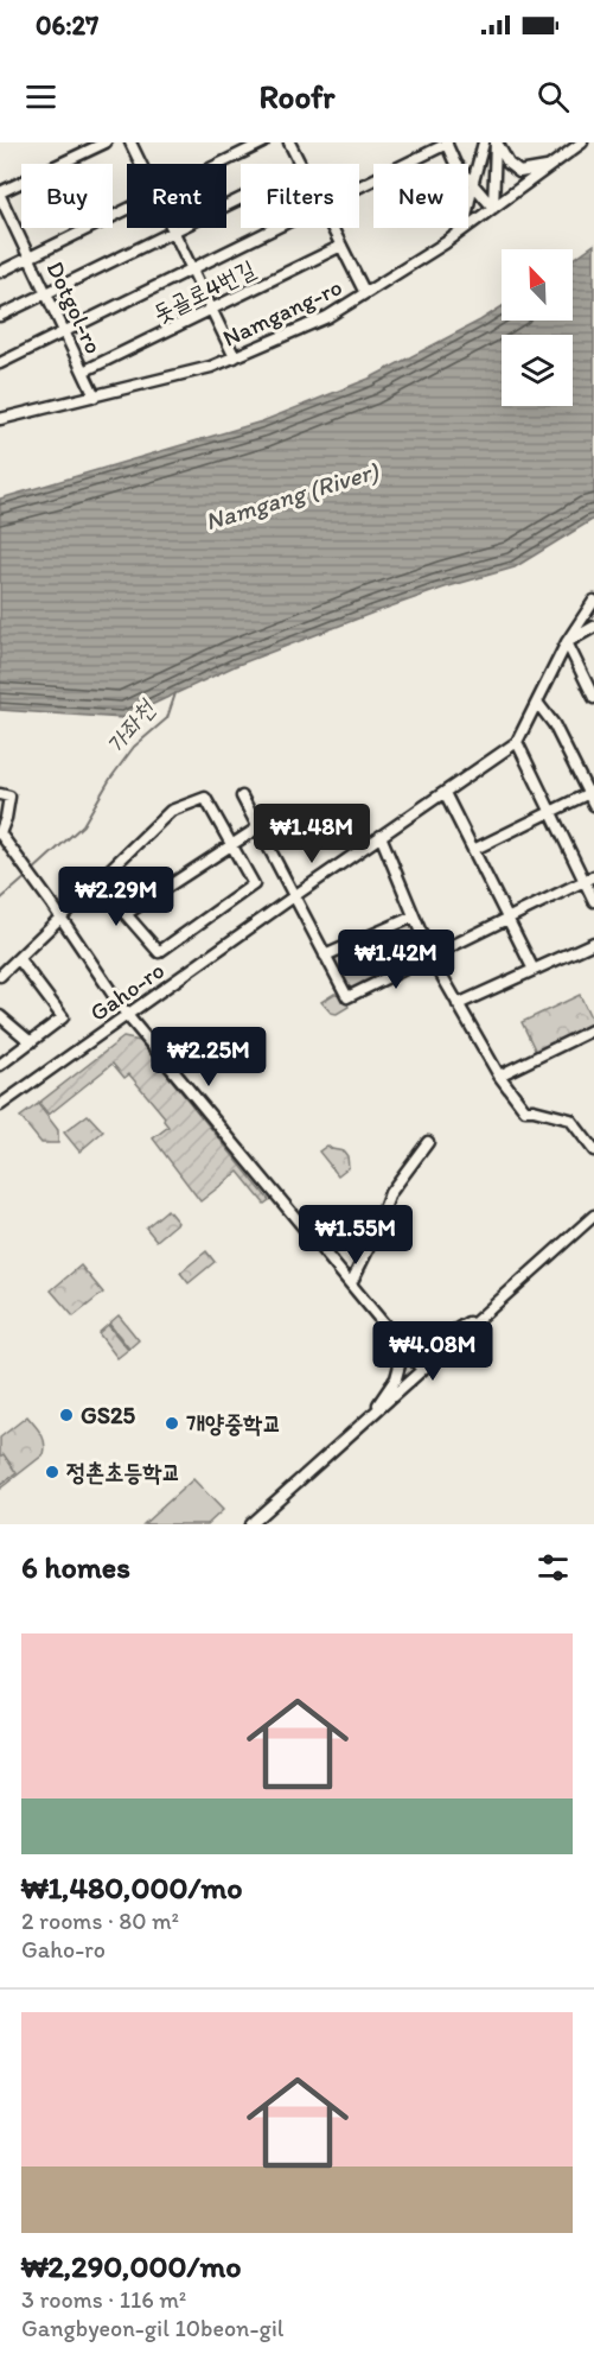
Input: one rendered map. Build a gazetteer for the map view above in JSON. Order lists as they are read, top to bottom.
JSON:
{
  "streets": {
    "street": [
      "돗골로4번길",
      "Dotgol-ro",
      "Namgang-ro",
      "Gaho-ro"
    ]
  },
  "crossings": [
    ["돗골로4번길", "Dotgol-ro"],
    ["Dotgol-ro", "Namgang-ro"]
  ],
  "water": ["Namgang (River)", "가좌천"],
  "places": ["GS25", "개양중학교", "정촌초등학교"],
  "north": "top left",
  "page": {
    "status": "06:27",
    "header": "Roofr",
    "chip": [
      "Buy",
      "Rent",
      "Filters",
      "New"
    ],
    "price": [
      "₩1.48M",
      "₩2.29M",
      "₩1.42M",
      "₩2.25M",
      "₩1.55M",
      "₩4.08M"
    ],
    "heading": "6 homes",
    "list": [
      {
        "name": "₩1,480,000/mo",
        "note": "2 rooms · 80 m² · Gaho-ro"
      },
      {
        "name": "₩2,290,000/mo",
        "note": "3 rooms · 116 m² · Gangbyeon-gil 10beon-gil"
      }
    ]
  }
}
